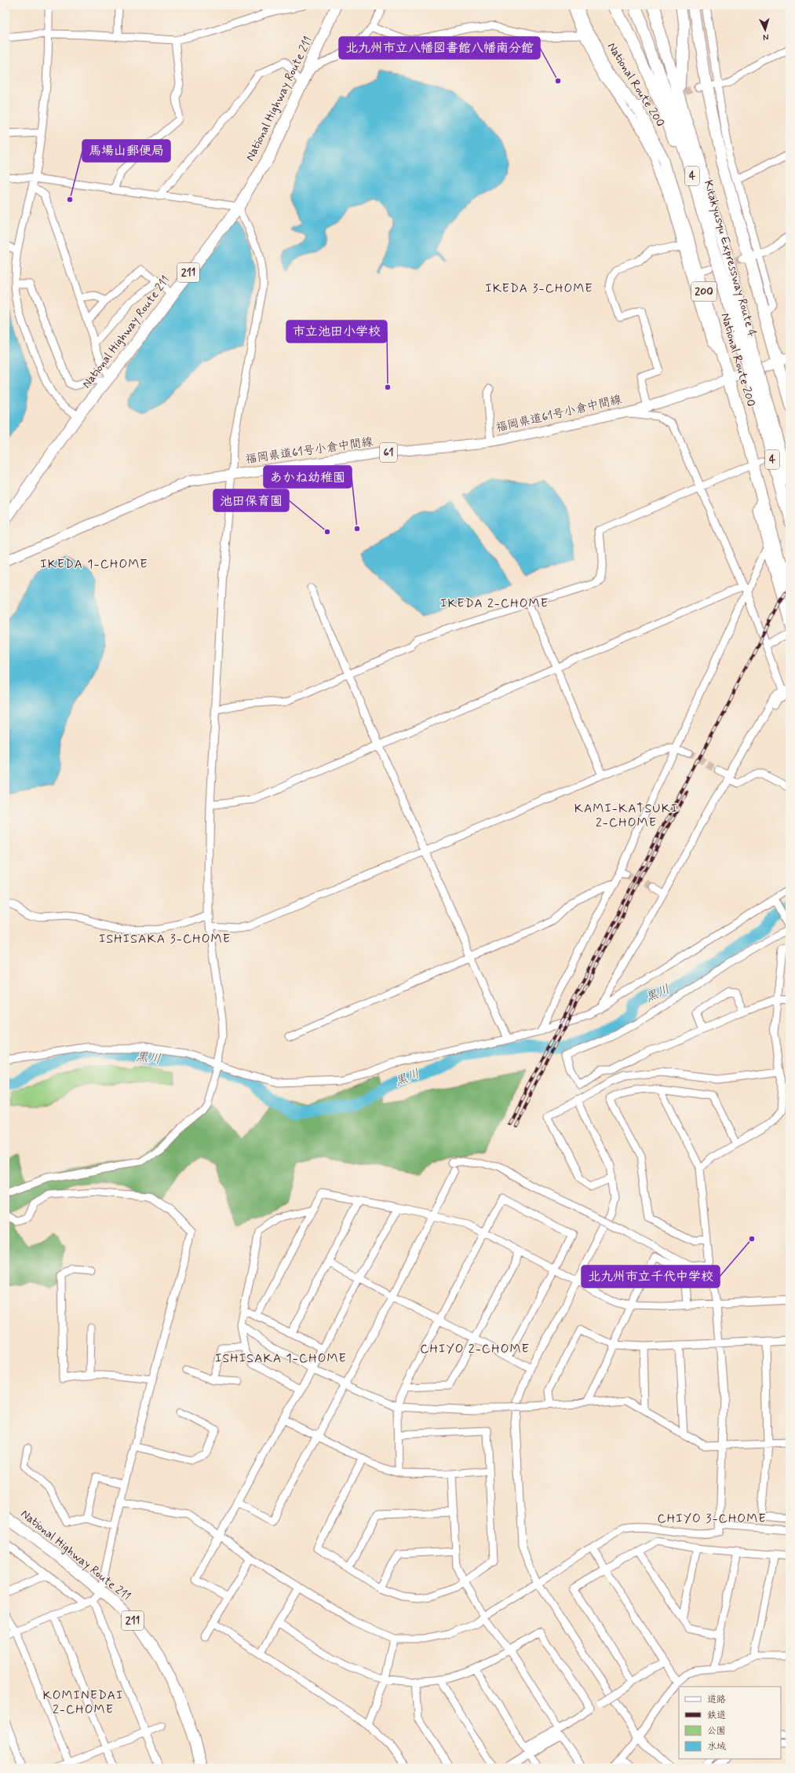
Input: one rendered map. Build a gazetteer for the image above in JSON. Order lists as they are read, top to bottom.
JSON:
{
  "streets": {
    "highway": [
      "National Route 200",
      "National Highway Route 211",
      "4",
      "Kitakyusyu Expressway Route 4",
      "211",
      "200"
    ],
    "main road": ["福岡県道61号小倉中間線", "61"]
  },
  "crossings": [
    ["National Route 200", "福岡県道61号小倉中間線"]
  ],
  "districts": [
    "IKEDA 3-CHOME",
    "IKEDA 1-CHOME",
    "IKEDA 2-CHOME",
    "KAMI-KATSUKI 2-CHOME",
    "ISHISAKA 3-CHOME",
    "CHIYO 2-CHOME",
    "ISHISAKA 1-CHOME",
    "CHIYO 3-CHOME",
    "KOMINEDAI 2-CHOME"
  ],
  "water": ["黒川"],
  "places": [
    "北九州市立八幡図書館八幡南分館",
    "馬場山郵便局",
    "市立池田小学校",
    "あかね幼稚園",
    "池田保育園",
    "北九州市立千代中学校"
  ],
  "legend": [
    "道路",
    "鉄道",
    "公園",
    "水域"
  ],
  "north": "bottom"
}
